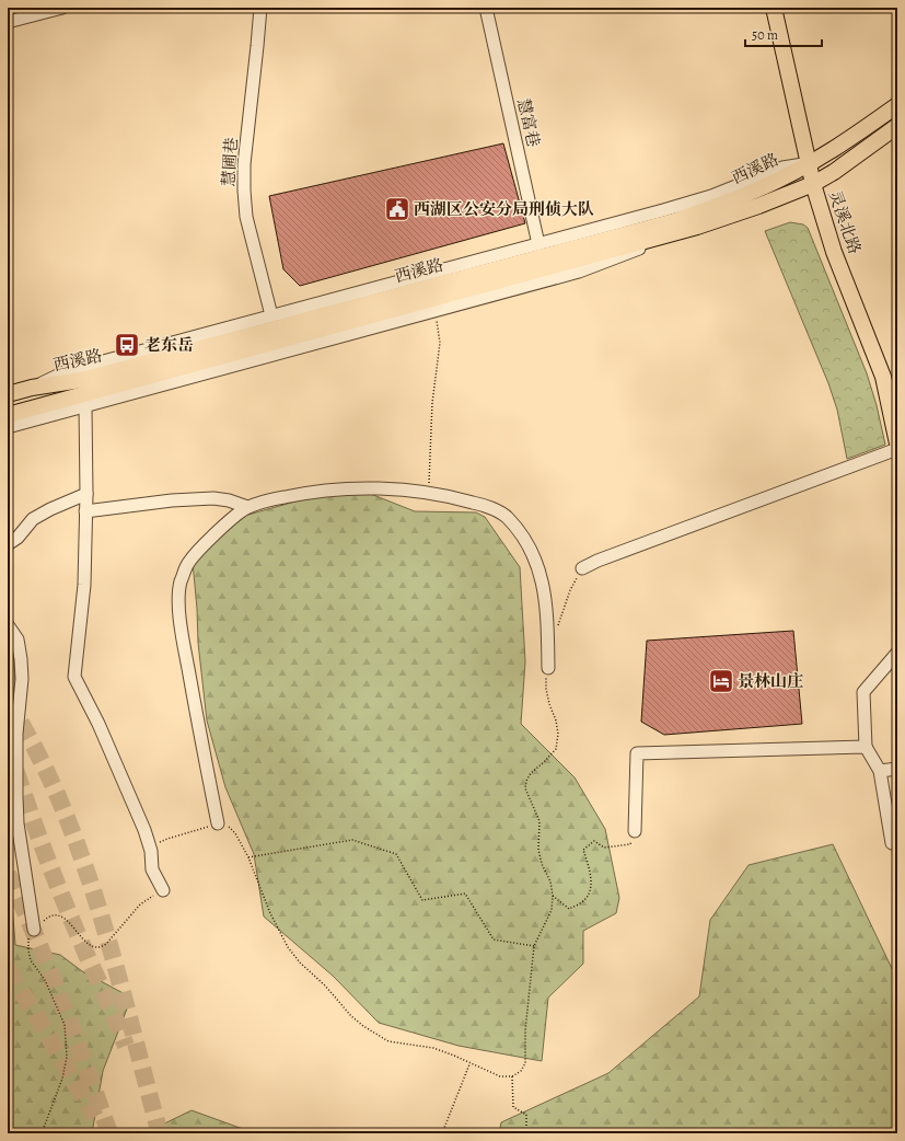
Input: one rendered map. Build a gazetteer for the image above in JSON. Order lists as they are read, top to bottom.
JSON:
{
  "streets": {
    "main road": ["西溪路", "灵溪北路"],
    "street": ["慧富巷", "慧圃巷"]
  },
  "crossings": [
    ["慧富巷", "西溪路"],
    ["慧圃巷", "西溪路"],
    ["西溪路", "灵溪北路"]
  ],
  "places": {
    "public building": ["西湖区公安分局刑侦大队"],
    "bus stop": ["老东岳"],
    "hotel": ["景林山庄"]
  },
  "scale_bar": "50 m"
}
